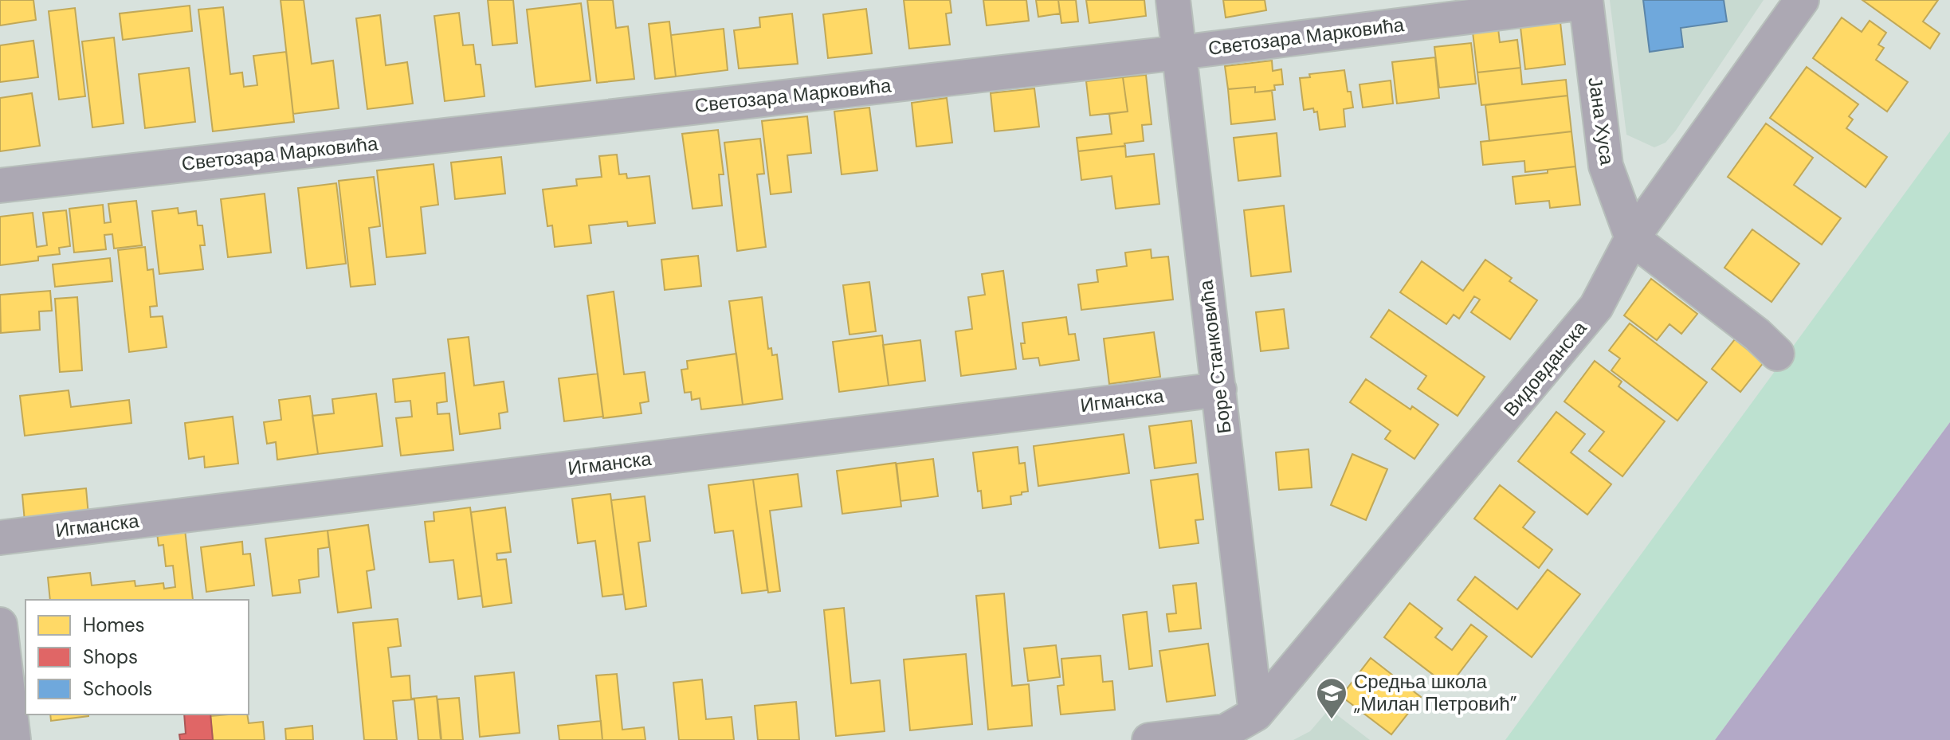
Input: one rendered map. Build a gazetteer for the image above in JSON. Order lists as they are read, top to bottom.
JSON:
{
  "streets": {
    "street": [
      "Светозара Марковића",
      "Јана Хуса",
      "Боре Станковића",
      "Видовданска",
      "Игманска"
    ]
  },
  "crossings": [
    ["Светозара Марковића", "Јана Хуса"],
    ["Светозара Марковића", "Боре Станковића"],
    ["Јана Хуса", "Видовданска"],
    ["Боре Станковића", "Видовданска"],
    ["Боре Станковића", "Игманска"]
  ],
  "places": {
    "school or university": ["Средња школа „Милан Петровић”"]
  },
  "legend": ["Homes", "Shops", "Schools"]
}
